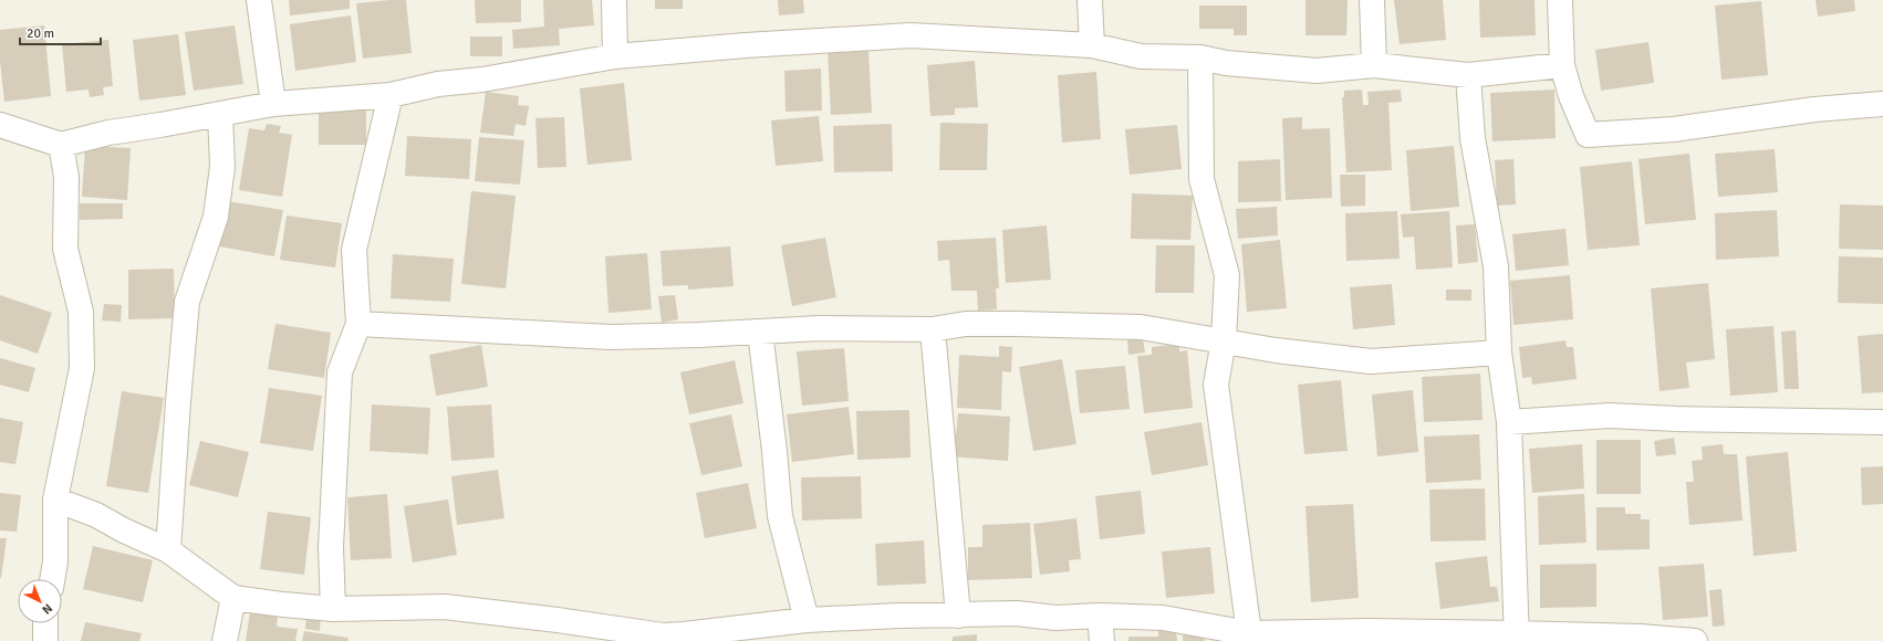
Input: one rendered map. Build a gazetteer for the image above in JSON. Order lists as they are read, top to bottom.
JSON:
{
  "scale_bar": "20 m",
  "north": "bottom right"
}
